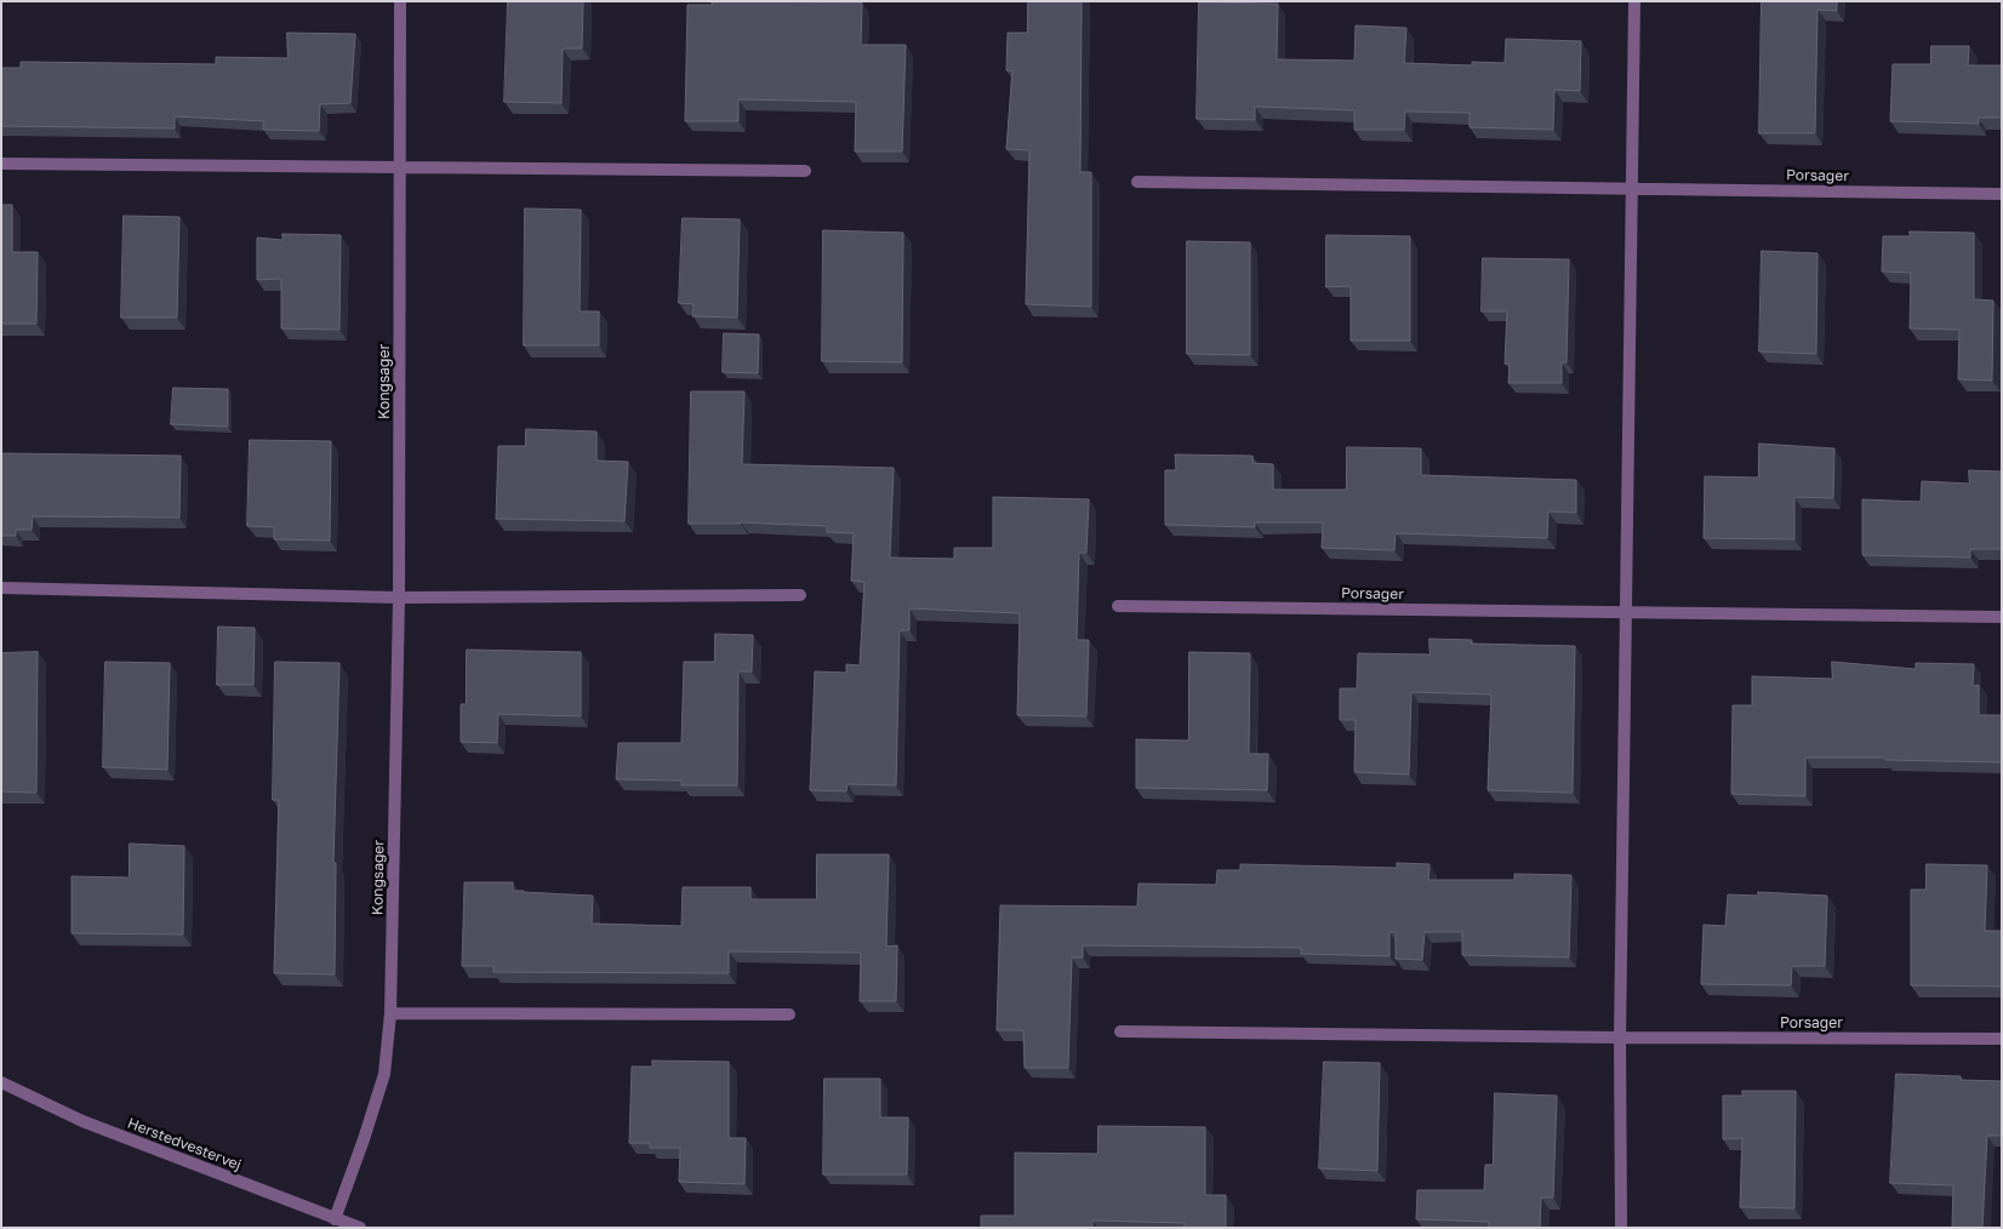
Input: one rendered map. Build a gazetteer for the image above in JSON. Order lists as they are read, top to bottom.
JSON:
{
  "streets": {
    "street": ["Porsager", "Kongsager", "Herstedvestervej"]
  },
  "crossings": [
    ["Kongsager", "Herstedvestervej"]
  ]
}
